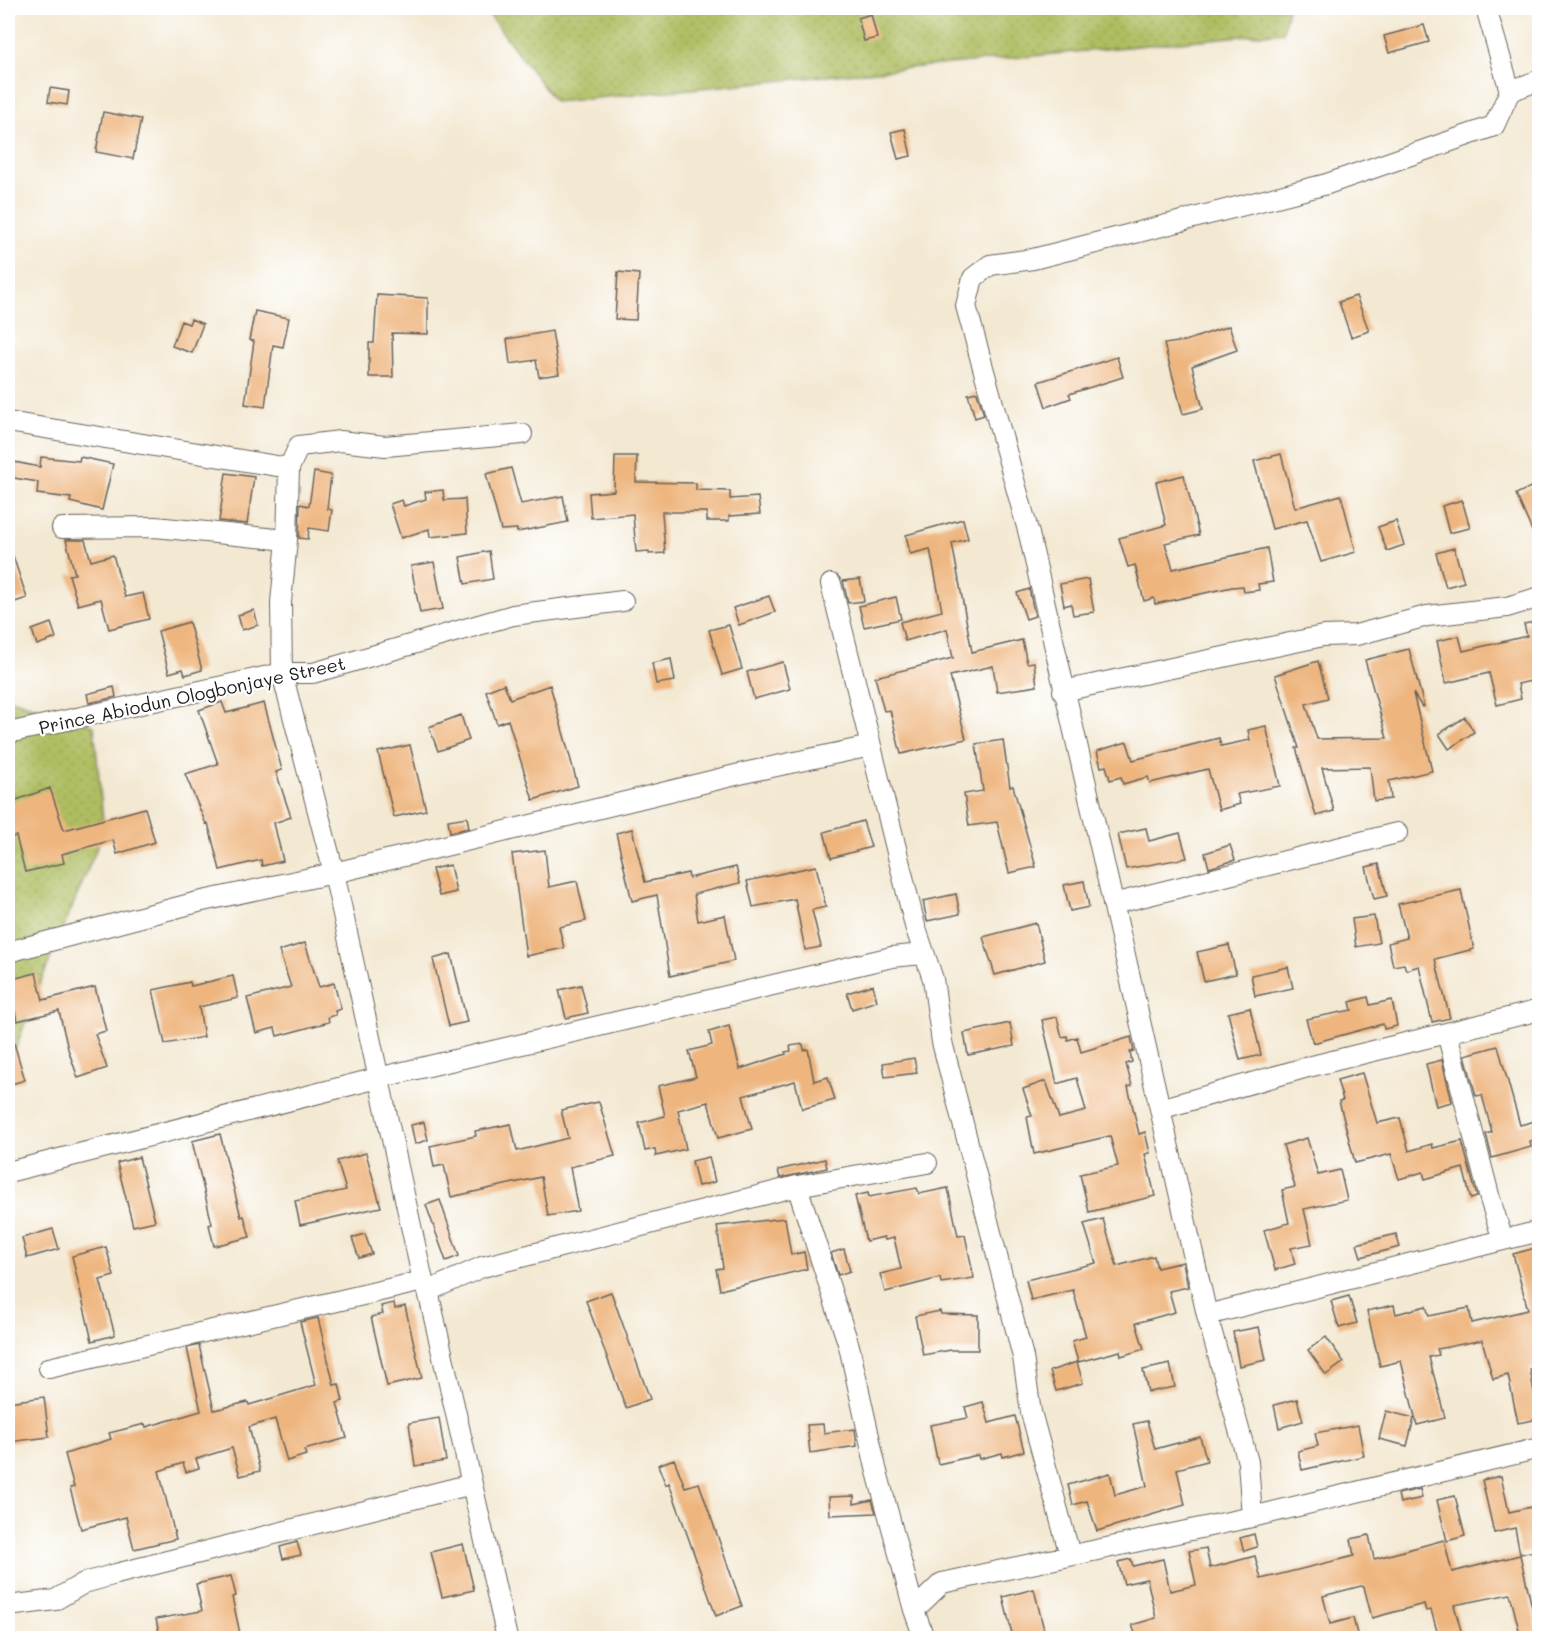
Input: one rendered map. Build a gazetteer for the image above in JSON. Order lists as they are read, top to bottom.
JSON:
{
  "streets": {
    "street": ["Prince Abiodun Ologbonjaye Street"]
  }
}
